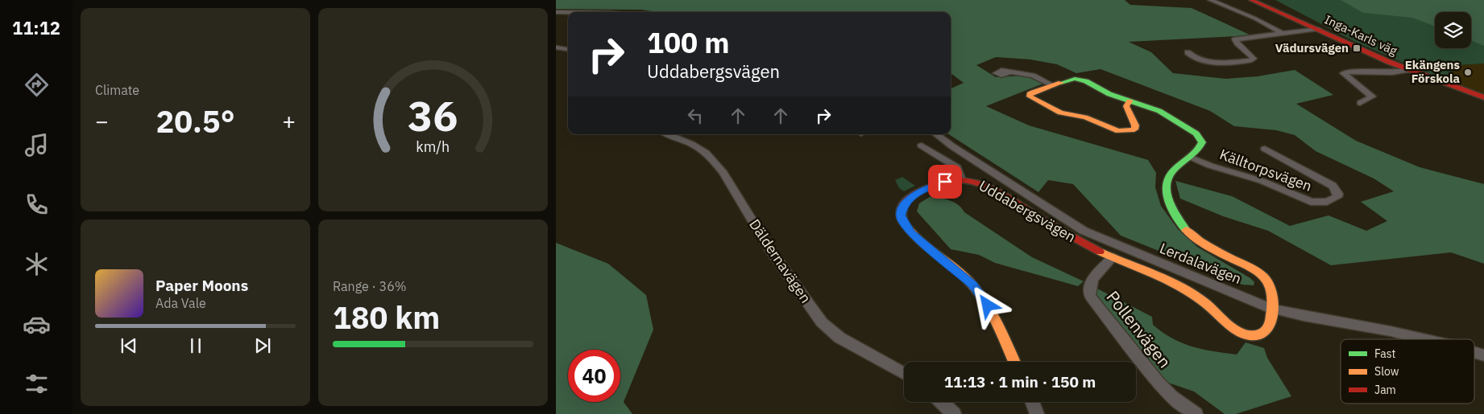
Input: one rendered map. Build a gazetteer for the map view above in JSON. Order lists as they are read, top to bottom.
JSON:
{
  "streets": {
    "street": [
      "Inga-Karls väg",
      "Källtorpsvägen",
      "Uddabergsvägen",
      "Däldernavägen",
      "Lerdalavägen",
      "Pollenvägen"
    ]
  },
  "crossings": [
    ["Källtorpsvägen", "Uddabergsvägen"],
    ["Källtorpsvägen", "Lerdalavägen"],
    ["Uddabergsvägen", "Lerdalavägen"],
    ["Uddabergsvägen", "Pollenvägen"]
  ],
  "places": {
    "transit": ["Vädursvägen"],
    "other": ["Ekängens Förskola"]
  },
  "legend": ["Fast", "Slow", "Jam"],
  "page": {
    "tabs": "11:12",
    "tile": [
      "Climate",
      ["Range · 36%", "180 km"]
    ],
    "turn": ["100 m", "Uddabergsvägen"],
    "heat": ["−", "20.5°", "+"],
    "song": ["Paper Moons", "Ada Vale"],
    "limit": "40",
    "trip": "11:13 · 1 min · 150 m",
    "gauge": ["36", "km/h"]
  }
}
